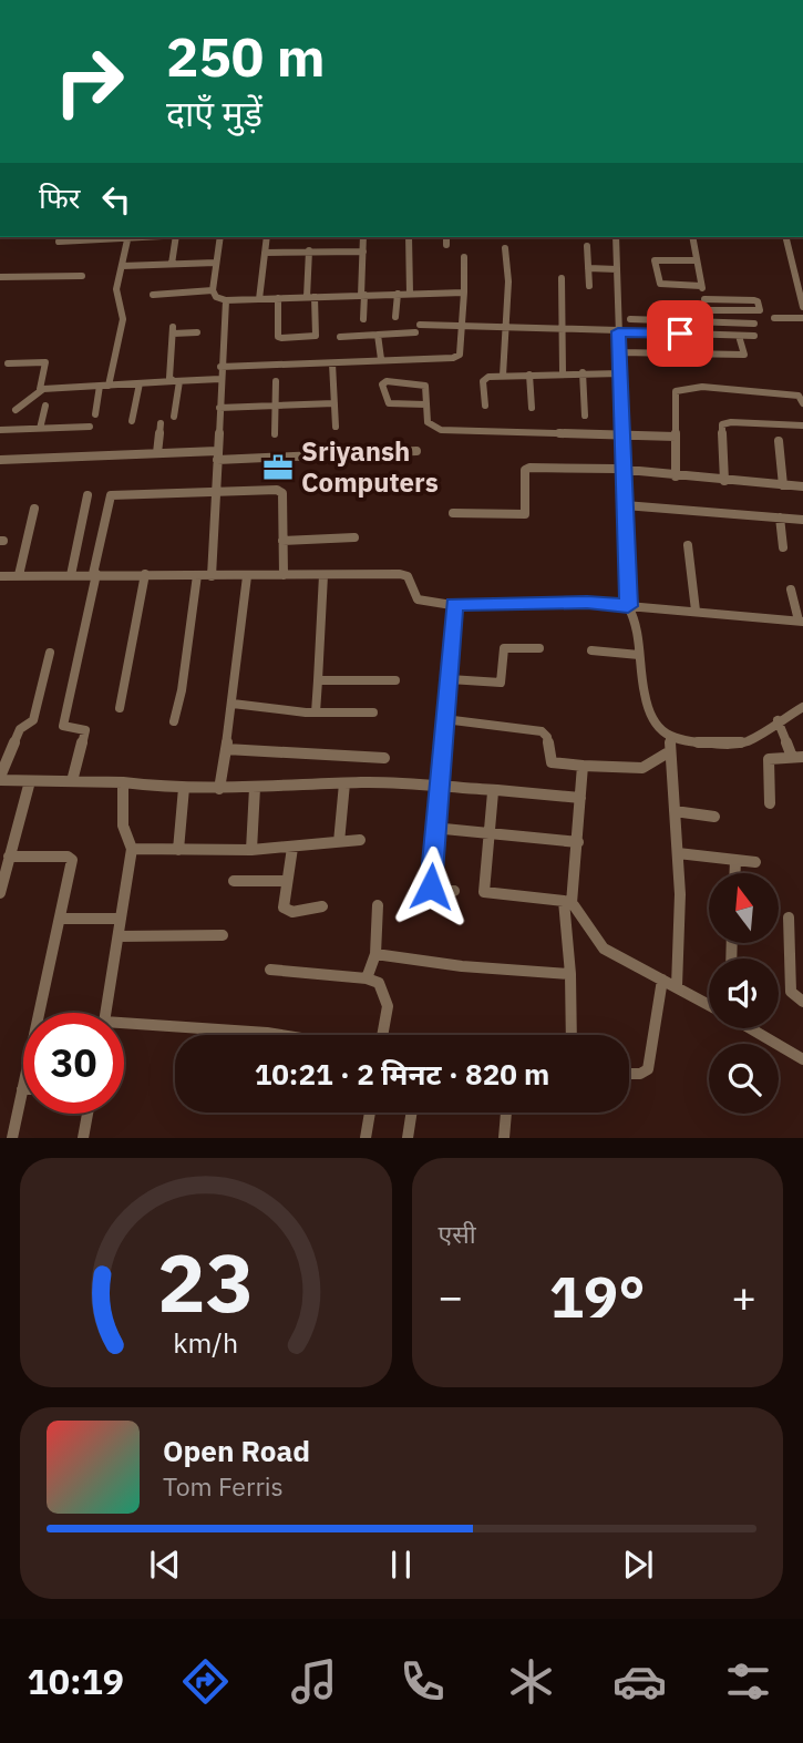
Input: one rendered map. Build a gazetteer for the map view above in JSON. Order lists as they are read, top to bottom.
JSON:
{
  "places": {
    "office": ["Sriyansh Computers"]
  },
  "north": "top",
  "page": {
    "turn": ["250 m", "दाएँ मुड़ें"],
    "then": "फिर",
    "limit": "30",
    "trip": "10:21 · 2 मिनट · 820 m",
    "tile": "एसी",
    "heat": ["−", "19°", "+"],
    "song": ["Open Road", "Tom Ferris"],
    "tabs": "10:19",
    "gauge": ["23", "km/h"]
  }
}
